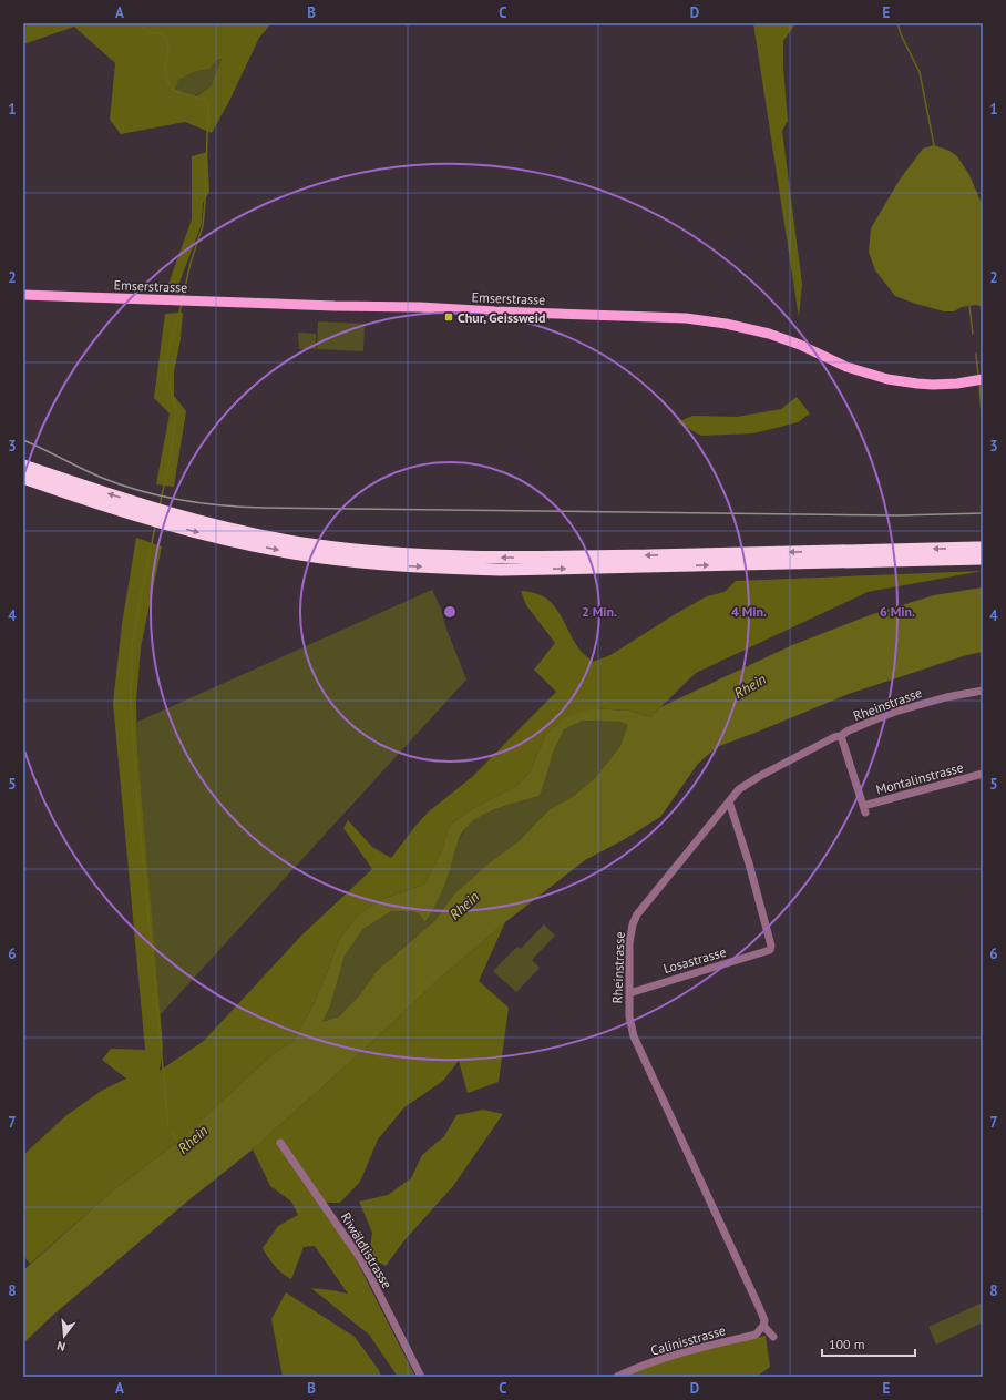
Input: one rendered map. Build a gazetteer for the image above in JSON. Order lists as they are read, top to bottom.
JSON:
{
  "streets": {
    "main road": ["Emserstrasse"],
    "street": [
      "Rheinstrasse",
      "Montalinstrasse",
      "Losastrasse",
      "Riwäldlistrasse",
      "Calinisstrasse"
    ]
  },
  "crossings": [
    ["Rheinstrasse", "Montalinstrasse"],
    ["Rheinstrasse", "Losastrasse"],
    ["Rheinstrasse", "Calinisstrasse"]
  ],
  "water": ["Rhein"],
  "places": {
    "transit": ["Chur, Geissweid"]
  },
  "scale_bar": "100 m",
  "north": "bottom",
  "grid": {
    "columns": [
      "A",
      "B",
      "C",
      "D",
      "E"
    ],
    "rows": [
      "1",
      "2",
      "3",
      "4",
      "5",
      "6",
      "7",
      "8"
    ]
  },
  "rings": ["2 Min.", "4 Min.", "6 Min."]
}
